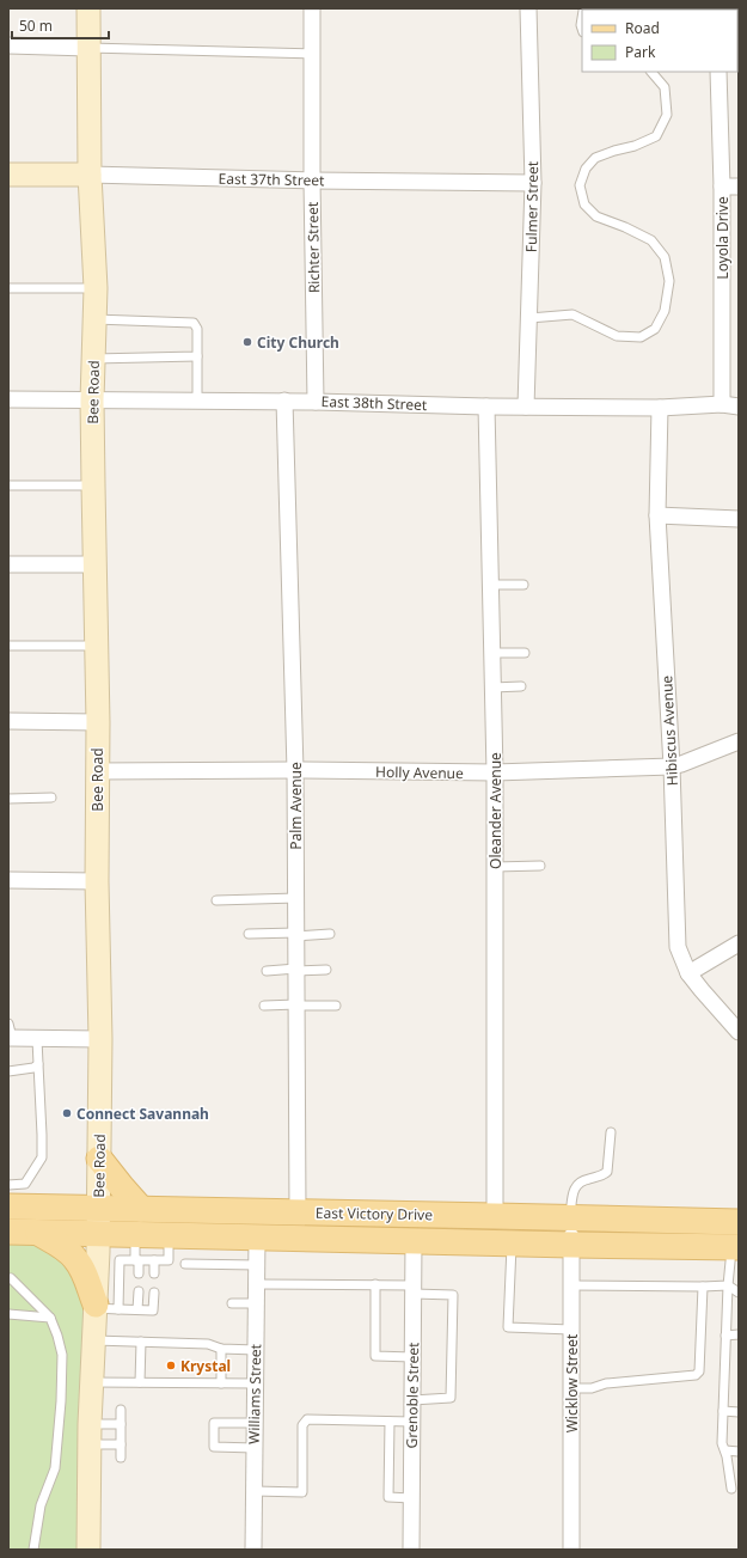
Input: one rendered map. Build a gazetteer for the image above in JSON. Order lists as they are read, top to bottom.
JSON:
{
  "streets": {
    "main road": ["East 37th Street", "Bee Road", "East Victory Drive"],
    "street": [
      "Fulmer Street",
      "Loyola Drive",
      "Richter Street",
      "East 38th Street",
      "Hibiscus Avenue",
      "Holly Avenue",
      "Palm Avenue",
      "Oleander Avenue",
      "Wicklow Street",
      "Williams Street",
      "Grenoble Street"
    ]
  },
  "crossings": [
    ["East 37th Street", "Fulmer Street"],
    ["East 37th Street", "Richter Street"],
    ["East 37th Street", "Bee Road"],
    ["Fulmer Street", "East 38th Street"],
    ["Loyola Drive", "East 38th Street"],
    ["Richter Street", "East 38th Street"],
    ["Bee Road", "East 38th Street"],
    ["Bee Road", "Holly Avenue"],
    ["Bee Road", "East Victory Drive"],
    ["East 38th Street", "Hibiscus Avenue"],
    ["East 38th Street", "Palm Avenue"],
    ["East 38th Street", "Oleander Avenue"],
    ["Hibiscus Avenue", "Holly Avenue"],
    ["Holly Avenue", "Palm Avenue"],
    ["Holly Avenue", "Oleander Avenue"],
    ["Palm Avenue", "East Victory Drive"],
    ["Oleander Avenue", "East Victory Drive"],
    ["East Victory Drive", "Wicklow Street"],
    ["East Victory Drive", "Williams Street"],
    ["East Victory Drive", "Grenoble Street"]
  ],
  "places": ["City Church", "Connect Savannah", "Krystal"],
  "legend": ["Road", "Park"],
  "scale_bar": "50 m"
}
